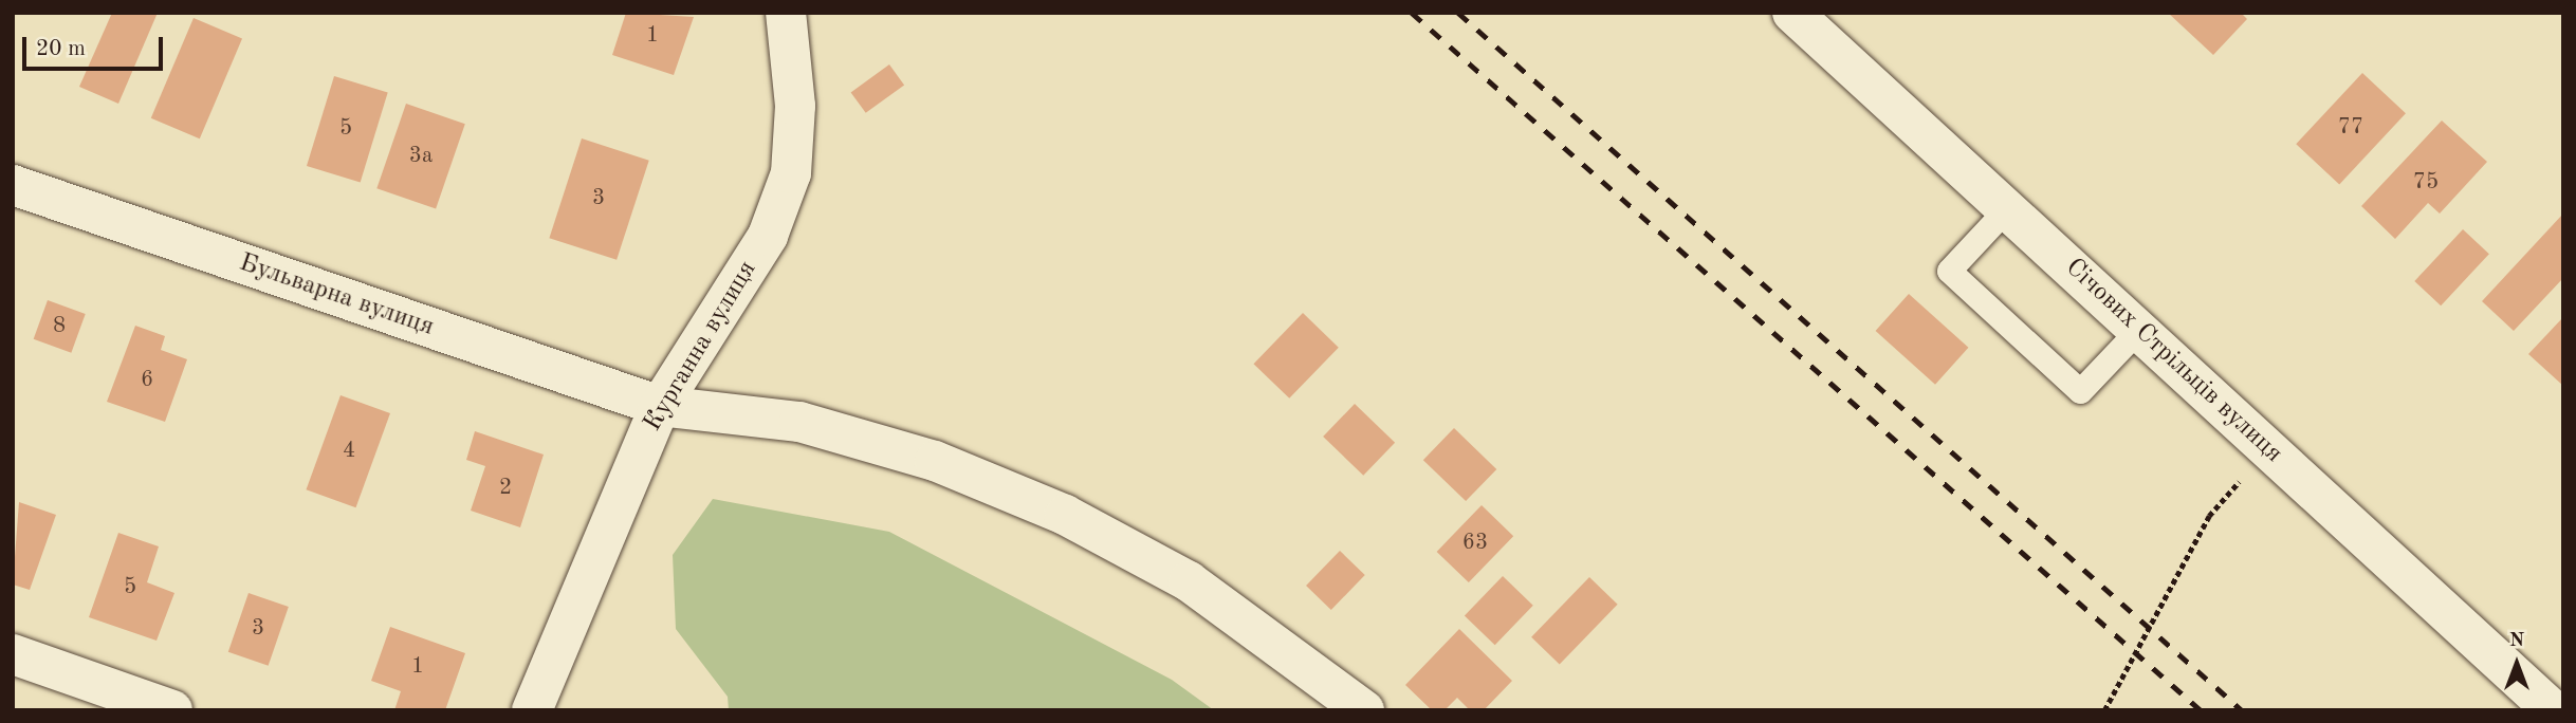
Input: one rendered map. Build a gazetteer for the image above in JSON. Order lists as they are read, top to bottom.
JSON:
{
  "streets": {
    "street": ["Бульварна вулиця", "Курганна вулиця", "Січових Стрільців вулиця"]
  },
  "crossings": [
    ["Бульварна вулиця", "Курганна вулиця"]
  ],
  "house_numbers": [
    "1",
    "77",
    "5",
    "3а",
    "75",
    "3",
    "8",
    "6",
    "4",
    "2",
    "63",
    "5",
    "3",
    "1"
  ],
  "scale_bar": "20 m",
  "north": "top"
}
